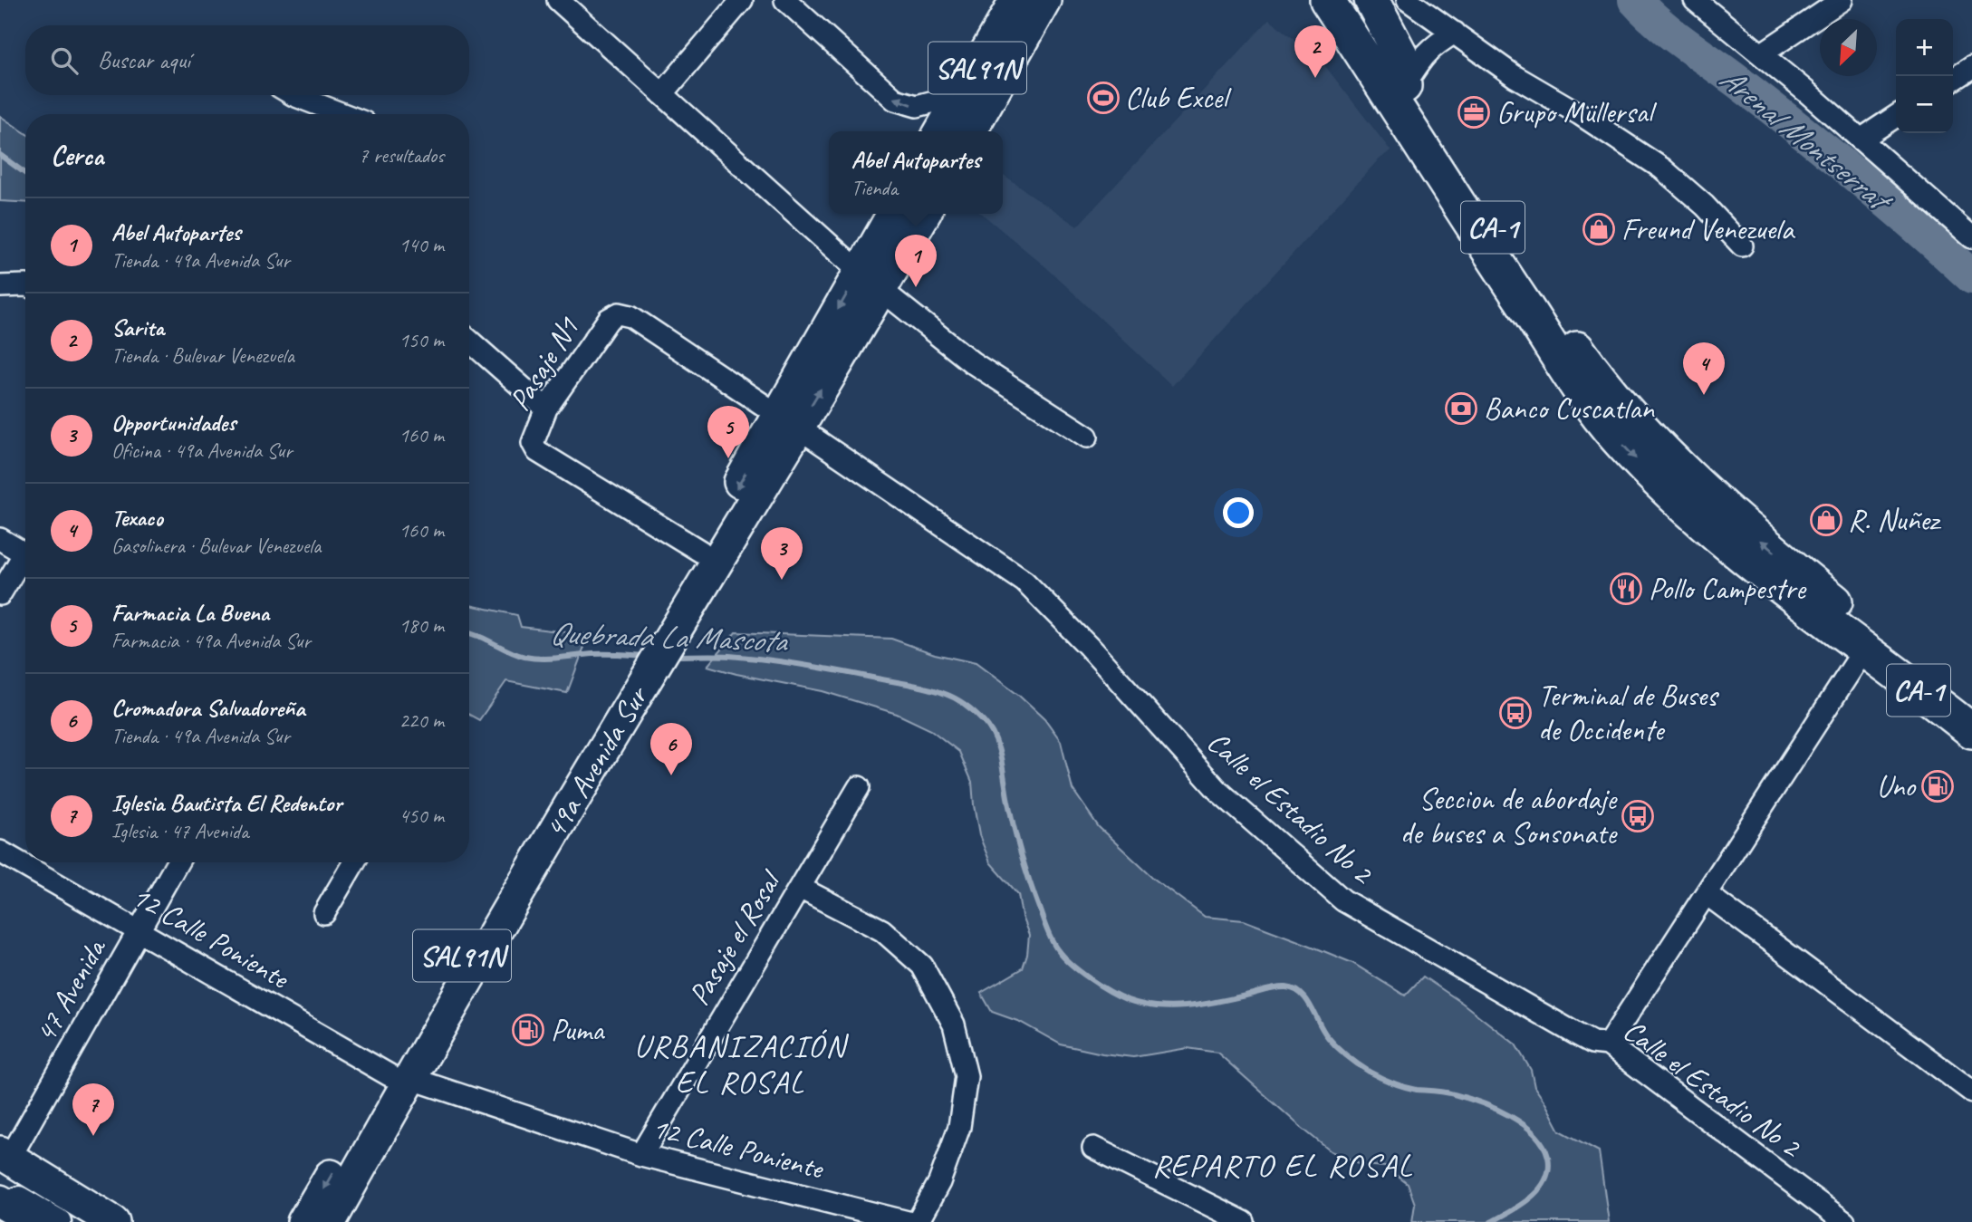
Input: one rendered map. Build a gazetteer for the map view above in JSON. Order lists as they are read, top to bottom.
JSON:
{
  "streets": {
    "highway": ["CA-1"],
    "main road": ["SAL91N", "49a Avenida Sur"],
    "street": [
      "Pasaje N1",
      "Calle el Estadio No 2",
      "12 Calle Poniente",
      "Pasaje el Rosal",
      "47 Avenida"
    ]
  },
  "crossings": [
    ["Pasaje N1", "49a Avenida Sur"],
    ["Pasaje N1", "Calle el Estadio No 2"],
    ["49a Avenida Sur", "Calle el Estadio No 2"],
    ["49a Avenida Sur", "12 Calle Poniente"],
    ["12 Calle Poniente", "Pasaje el Rosal"],
    ["12 Calle Poniente", "47 Avenida"]
  ],
  "districts": ["URBANIZACIÓN EL ROSAL", "REPARTO EL ROSAL"],
  "water": ["Arenal Montserrat", "Quebrada La Mascota"],
  "places": {
    "sports": ["Club Excel"],
    "office": ["Grupo Müllersal"],
    "shop": ["Freund Venezuela", "R. Nuñez"],
    "bank": ["Banco Cuscatlan"],
    "restaurant": ["Pollo Campestre"],
    "bus stop": ["Terminal de Buses de Occidente", "Seccion de abordaje de buses a Sonsonate"],
    "fuel station": ["Uno", "Puma"]
  },
  "north": "bottom left",
  "page": {
    "map_buttons": ["+", "−"],
    "pins": [
      "2",
      "1",
      "4",
      "5",
      "3",
      "6",
      "7"
    ],
    "search": "Buscar aquí",
    "heading": ["Cerca", "7 resultados"],
    "popup": ["Abel Autopartes", "Tienda"],
    "list": [
      {
        "mark": "1",
        "name": "Abel Autopartes",
        "note": "Tienda · 49a Avenida Sur",
        "value": "140 m"
      },
      {
        "mark": "2",
        "name": "Sarita",
        "note": "Tienda · Bulevar Venezuela",
        "value": "150 m"
      },
      {
        "mark": "3",
        "name": "Opportunidades",
        "note": "Oficina · 49a Avenida Sur",
        "value": "160 m"
      },
      {
        "mark": "4",
        "name": "Texaco",
        "note": "Gasolinera · Bulevar Venezuela",
        "value": "160 m"
      },
      {
        "mark": "5",
        "name": "Farmacia La Buena",
        "note": "Farmacia · 49a Avenida Sur",
        "value": "180 m"
      },
      {
        "mark": "6",
        "name": "Cromadora Salvadoreña",
        "note": "Tienda · 49a Avenida Sur",
        "value": "220 m"
      },
      {
        "mark": "7",
        "name": "Iglesia Bautista El Redentor",
        "note": "Iglesia · 47 Avenida",
        "value": "450 m"
      }
    ]
  }
}
